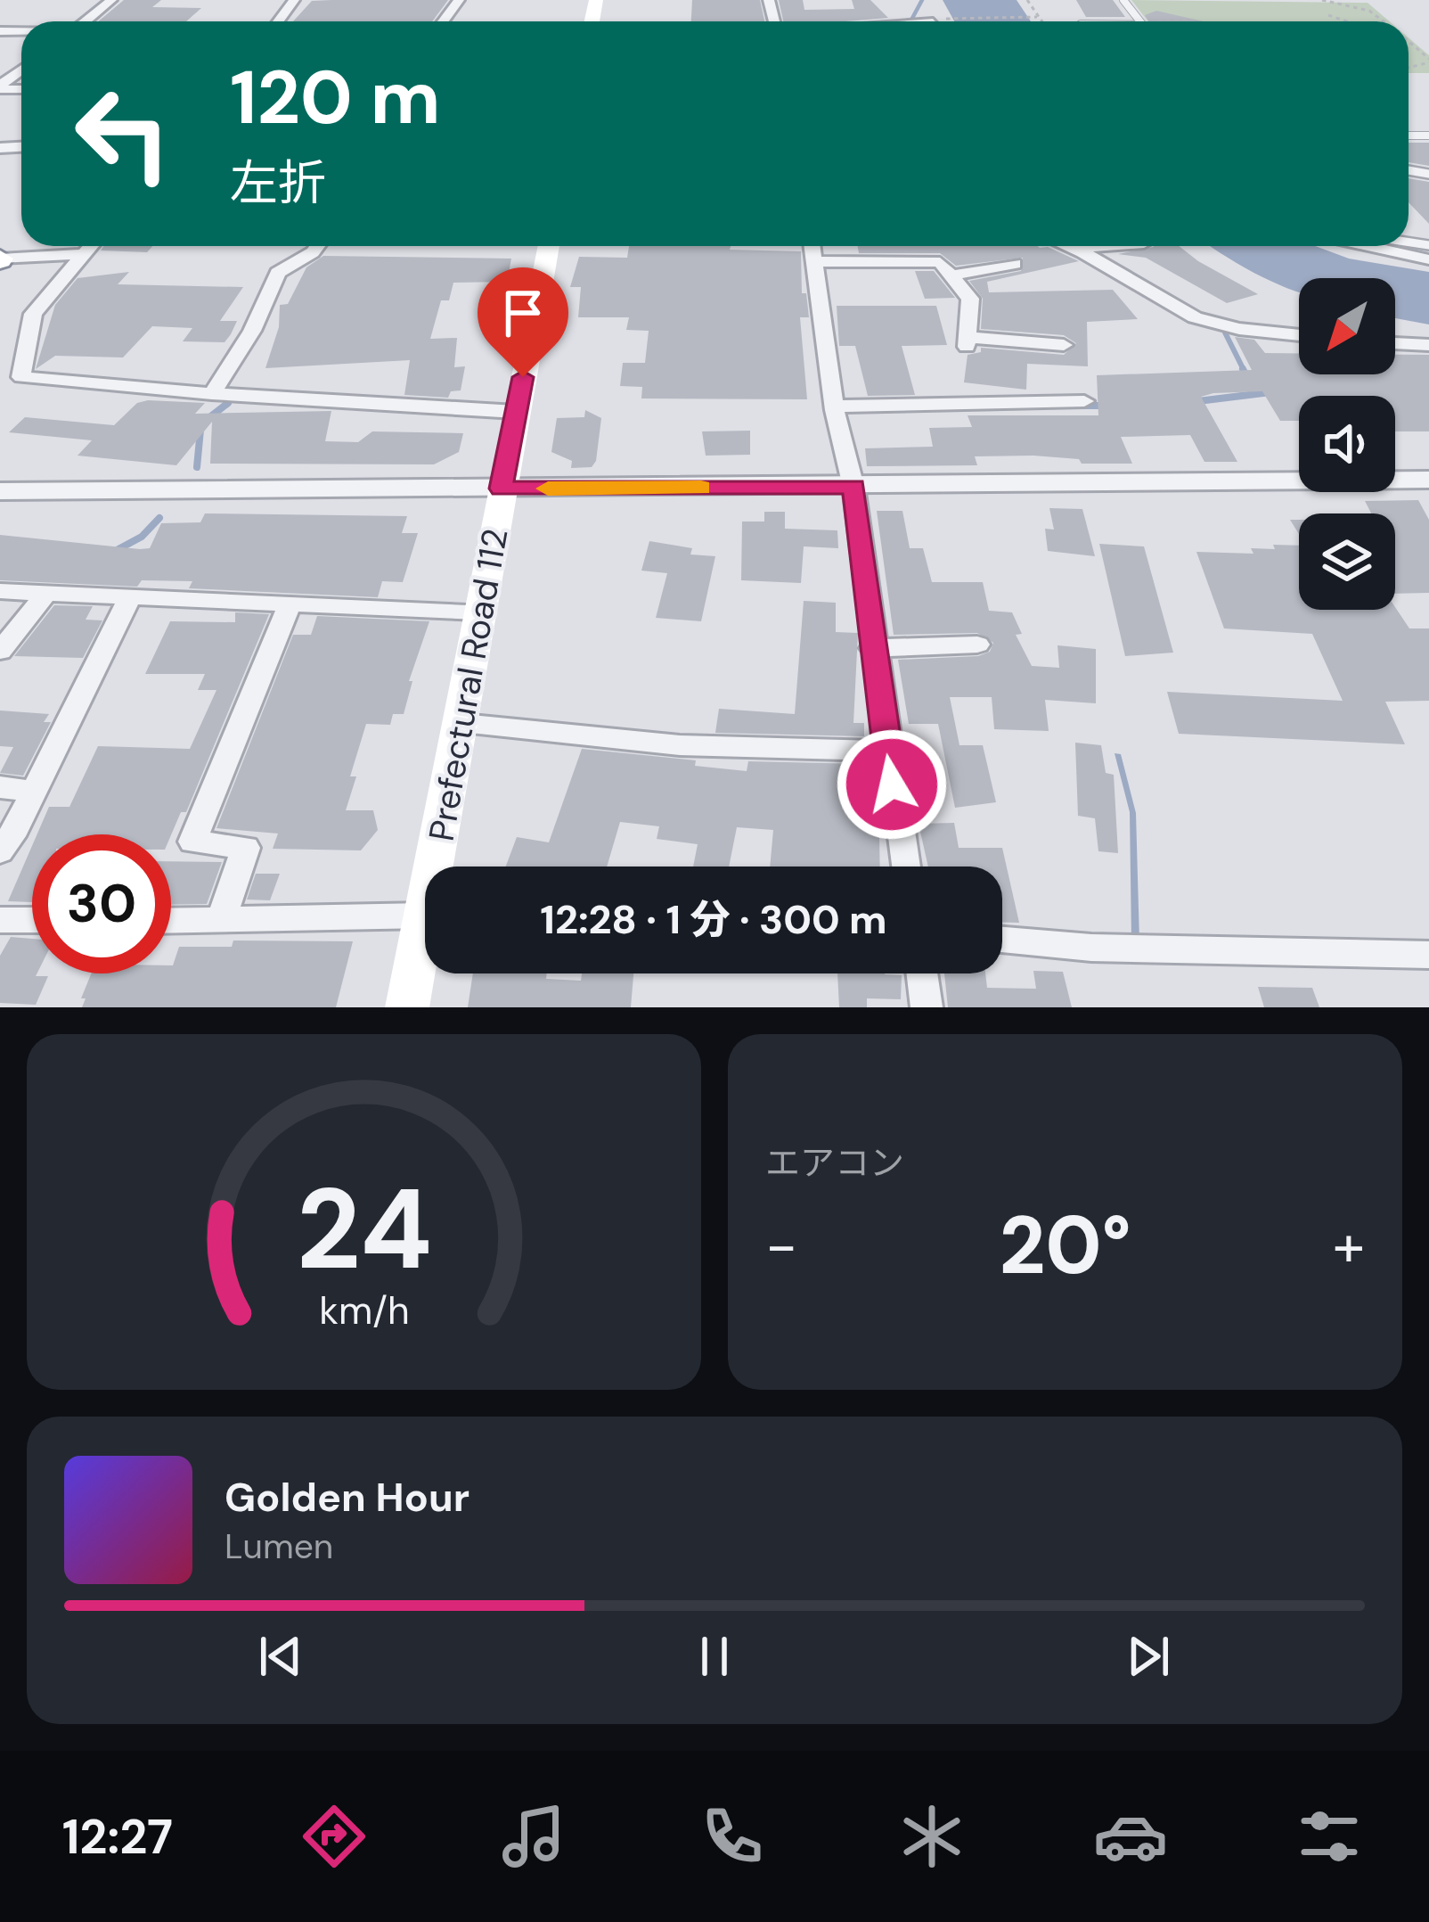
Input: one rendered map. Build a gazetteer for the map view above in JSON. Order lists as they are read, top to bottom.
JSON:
{
  "streets": {
    "main road": ["Prefectural Road 112"]
  },
  "north": "bottom left",
  "page": {
    "turn": ["120 m", "左折"],
    "limit": "30",
    "trip": "12:28 · 1 分 · 300 m",
    "tile": "エアコン",
    "heat": ["−", "20°", "+"],
    "song": ["Golden Hour", "Lumen"],
    "tabs": "12:27",
    "gauge": ["24", "km/h"]
  }
}
